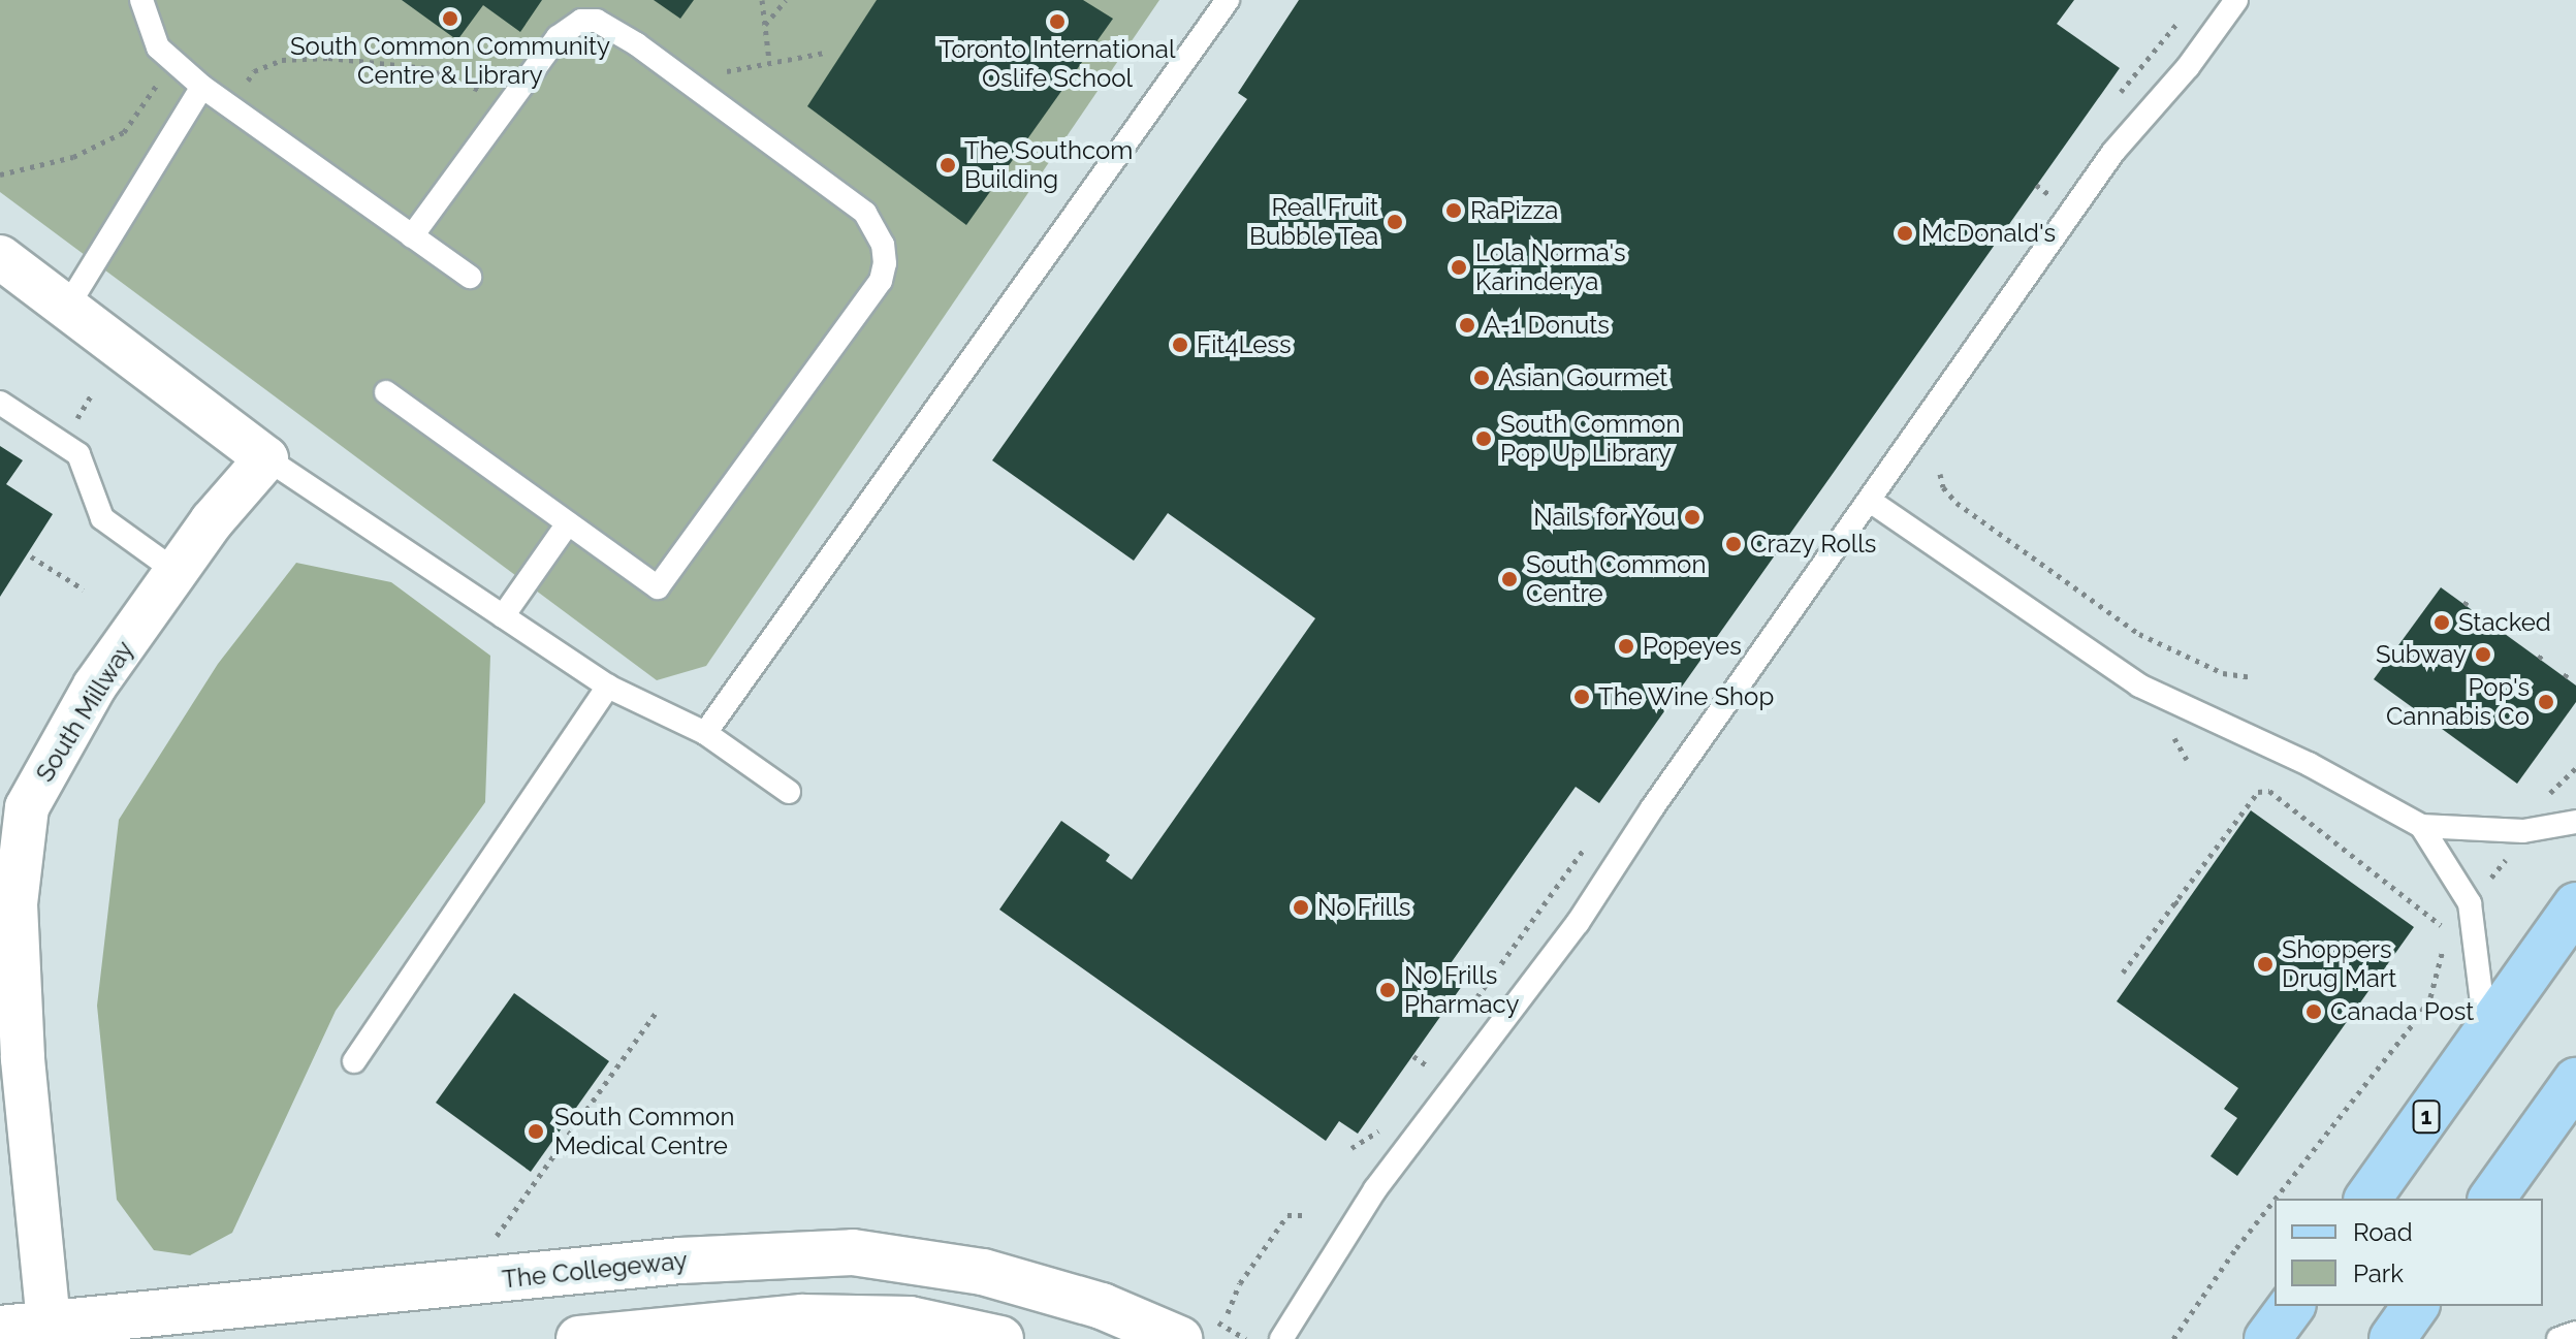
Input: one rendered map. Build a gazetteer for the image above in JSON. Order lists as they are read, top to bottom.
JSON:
{
  "streets": {
    "main road": ["1"],
    "street": ["South Millway", "The Collegeway"]
  },
  "crossings": [
    ["South Millway", "The Collegeway"]
  ],
  "places": [
    "South Common Community Centre & Library",
    "Toronto International Oslife School",
    "The Southcom Building",
    "RaPizza",
    "Real Fruit Bubble Tea",
    "McDonald's",
    "Lola Norma's Karinderya",
    "A-1 Donuts",
    "Fit4Less",
    "Asian Gourmet",
    "South Common Pop Up Library",
    "Nails for You",
    "Crazy Rolls",
    "South Common Centre",
    "Stacked",
    "Popeyes",
    "Subway",
    "The Wine Shop",
    "Pop's Cannabis Co",
    "No Frills",
    "Shoppers Drug Mart",
    "No Frills Pharmacy",
    "Canada Post",
    "South Common Medical Centre"
  ],
  "legend": ["Road", "Park"]
}
